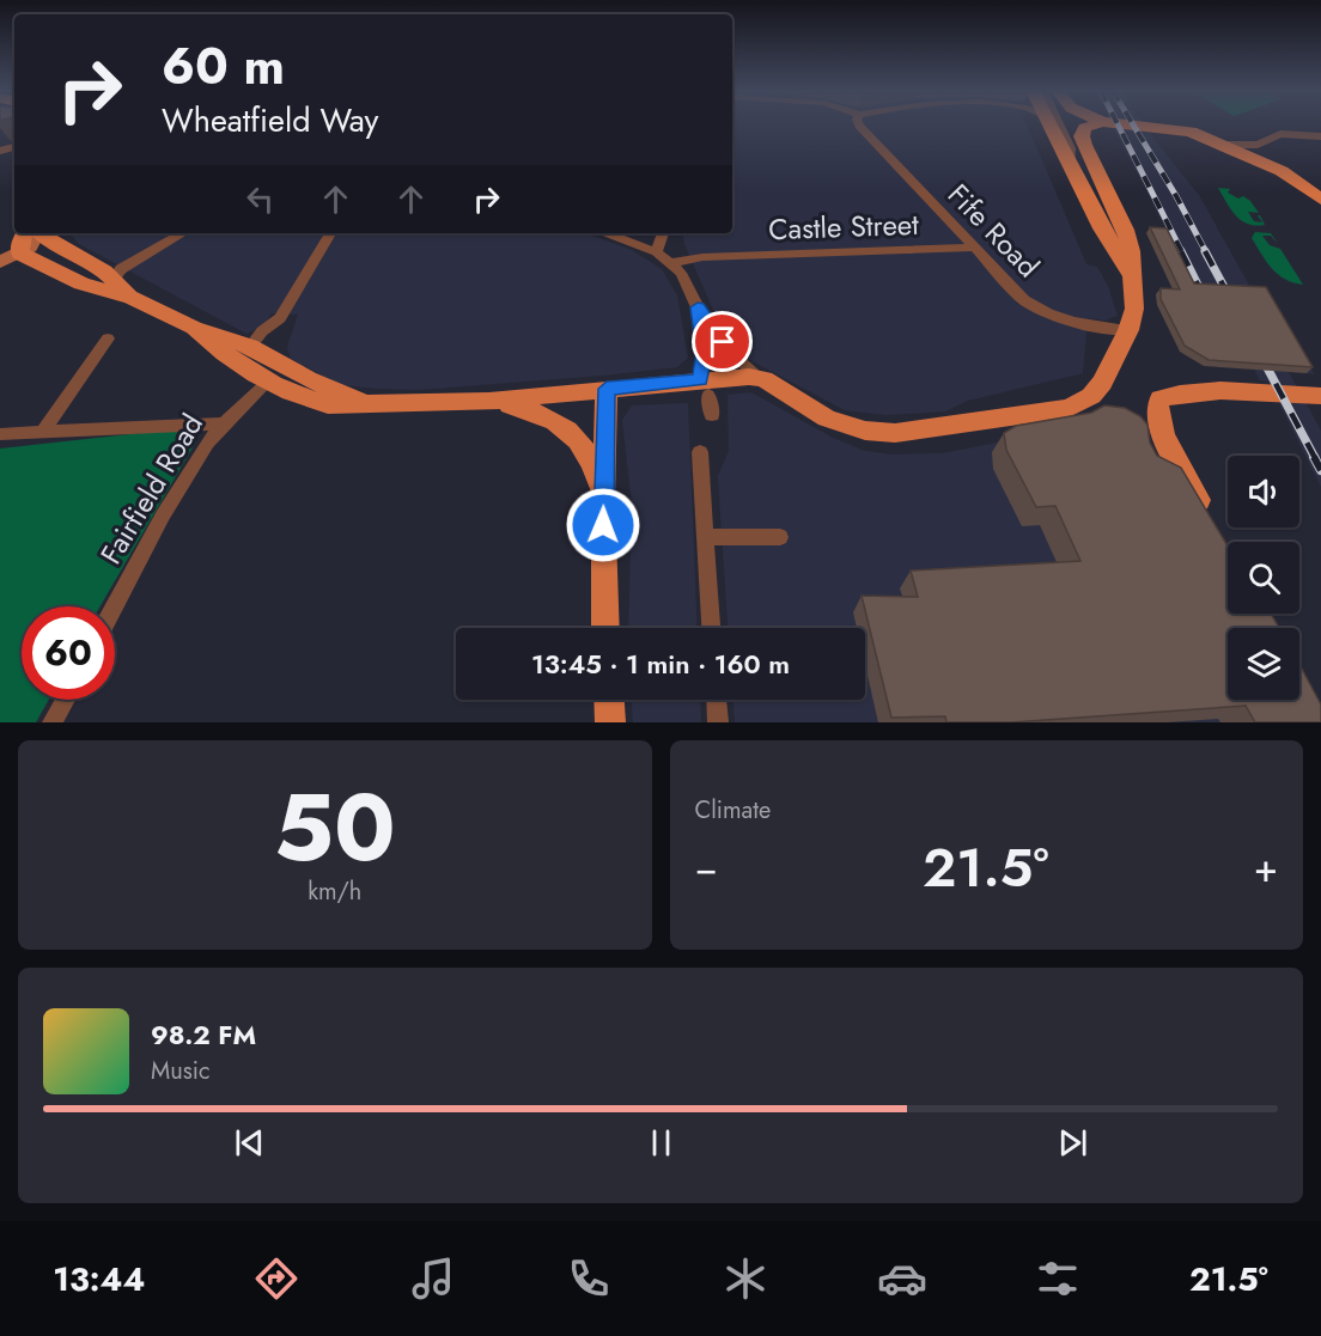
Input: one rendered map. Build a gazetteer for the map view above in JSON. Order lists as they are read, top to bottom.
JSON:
{
  "streets": {
    "street": ["Castle Street", "Fife Road", "Fairfield Road"]
  },
  "crossings": [
    ["Castle Street", "Fife Road"]
  ],
  "page": {
    "turn": ["60 m", "Wheatfield Way"],
    "limit": "60",
    "trip": "13:45 · 1 min · 160 m",
    "tile": [
      ["50", "km/h"],
      "Climate"
    ],
    "heat": ["−", "21.5°", "+"],
    "song": ["98.2 FM", "Music"],
    "tabs": ["13:44", "21.5°"]
  }
}
